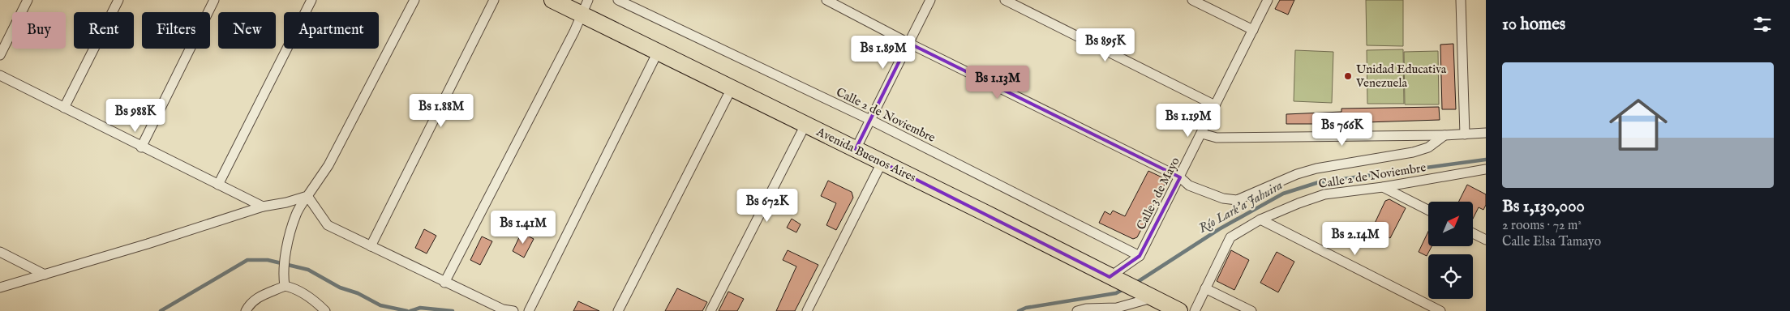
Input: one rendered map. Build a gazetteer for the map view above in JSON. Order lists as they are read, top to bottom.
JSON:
{
  "streets": {
    "highway": ["Avenida Buenos Aires"],
    "street": ["Calle 2 de Noviembre", "Calle 3 de Mayo"]
  },
  "crossings": [
    ["Calle 2 de Noviembre", "Calle 3 de Mayo"],
    ["Avenida Buenos Aires", "Calle 3 de Mayo"]
  ],
  "water": ["Río Lark’a Jahuira"],
  "places": ["Unidad Educativa Venezuela"],
  "north": "top right",
  "page": {
    "heading": "10 homes",
    "chip": [
      "Buy",
      "Rent",
      "Filters",
      "New",
      "Apartment"
    ],
    "price": [
      "Bs 895K",
      "Bs 1.89M",
      "Bs 1.13M",
      "Bs 1.88M",
      "Bs 988K",
      "Bs 1.19M",
      "Bs 766K",
      "Bs 672K",
      "Bs 1.41M",
      "Bs 2.14M"
    ],
    "list": [
      {
        "name": "Bs 1,130,000",
        "note": "2 rooms · 72 m² · Calle Elsa Tamayo"
      }
    ]
  }
}
